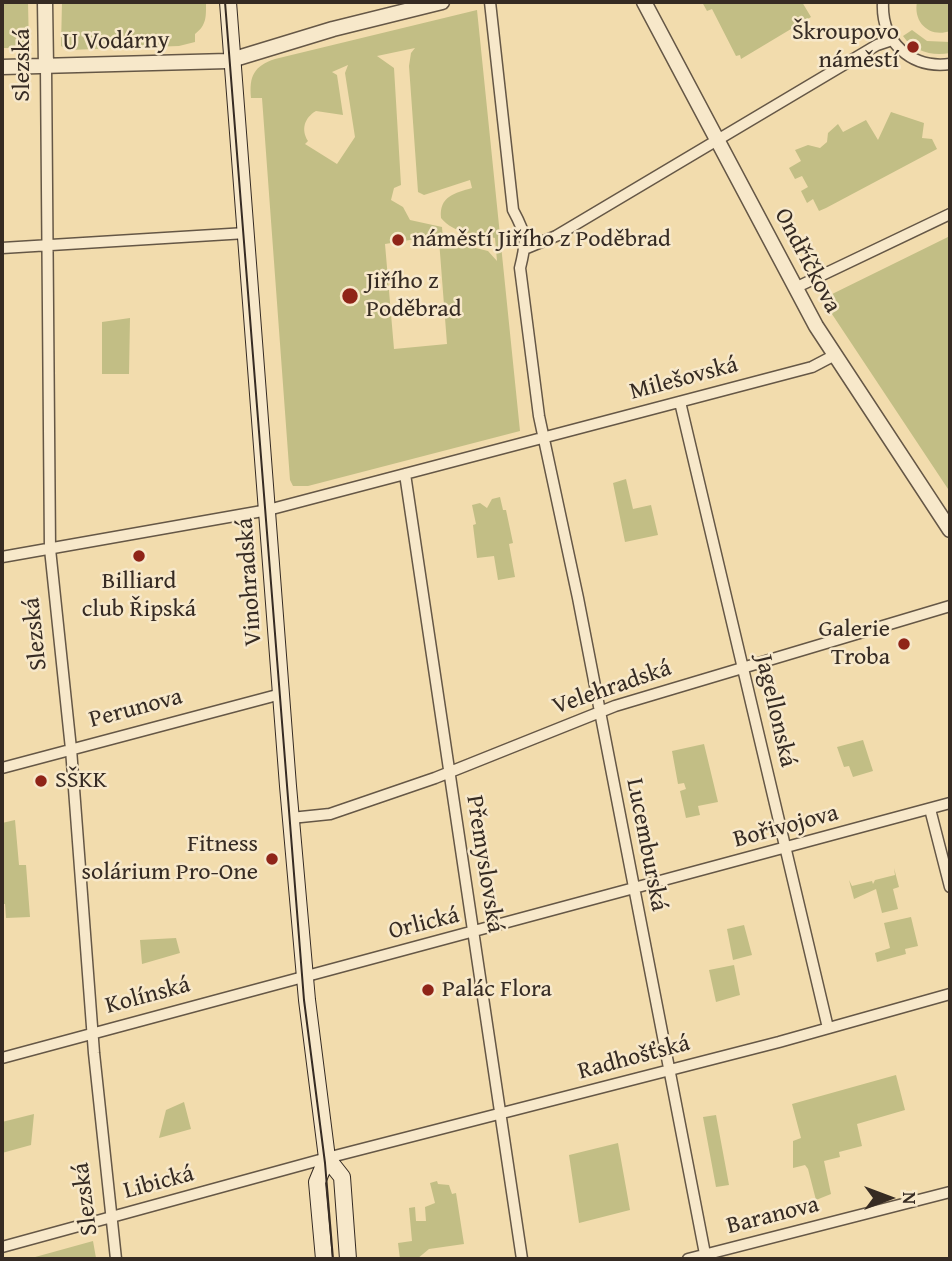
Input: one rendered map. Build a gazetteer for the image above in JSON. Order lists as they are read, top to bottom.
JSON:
{
  "streets": {
    "main road": ["Vinohradská"],
    "street": [
      "U Vodárny",
      "Slezská",
      "Ondříčkova",
      "Milešovská",
      "Velehradská",
      "Perunova",
      "Jagellonská",
      "Bořivojova",
      "Lucemburská",
      "Přemyslovská",
      "Orlická",
      "Kolínská",
      "Radhošťská",
      "Libická",
      "Baranova"
    ]
  },
  "crossings": [
    ["U Vodárny", "Slezská"],
    ["U Vodárny", "Vinohradská"],
    ["Slezská", "Perunova"],
    ["Slezská", "Kolínská"],
    ["Slezská", "Libická"],
    ["Ondříčkova", "Milešovská"],
    ["Milešovská", "Jagellonská"],
    ["Milešovská", "Lucemburská"],
    ["Vinohradská", "Velehradská"],
    ["Vinohradská", "Perunova"],
    ["Vinohradská", "Orlická"],
    ["Vinohradská", "Kolínská"],
    ["Vinohradská", "Radhošťská"],
    ["Vinohradská", "Libická"],
    ["Velehradská", "Jagellonská"],
    ["Velehradská", "Lucemburská"],
    ["Velehradská", "Přemyslovská"],
    ["Jagellonská", "Bořivojova"],
    ["Jagellonská", "Radhošťská"],
    ["Bořivojova", "Lucemburská"],
    ["Bořivojova", "Orlická"],
    ["Lucemburská", "Orlická"],
    ["Lucemburská", "Radhošťská"],
    ["Lucemburská", "Baranova"],
    ["Přemyslovská", "Orlická"],
    ["Přemyslovská", "Radhošťská"],
    ["Orlická", "Kolínská"],
    ["Radhošťská", "Libická"]
  ],
  "places": [
    "Škroupovo náměstí",
    "náměstí Jiřího z Poděbrad",
    "Jiřího z Poděbrad",
    "Billiard club Řipská",
    "Galerie Troba",
    "SŠKK",
    "Fitness solárium Pro-One",
    "Palác Flora"
  ],
  "north": "right"
}
